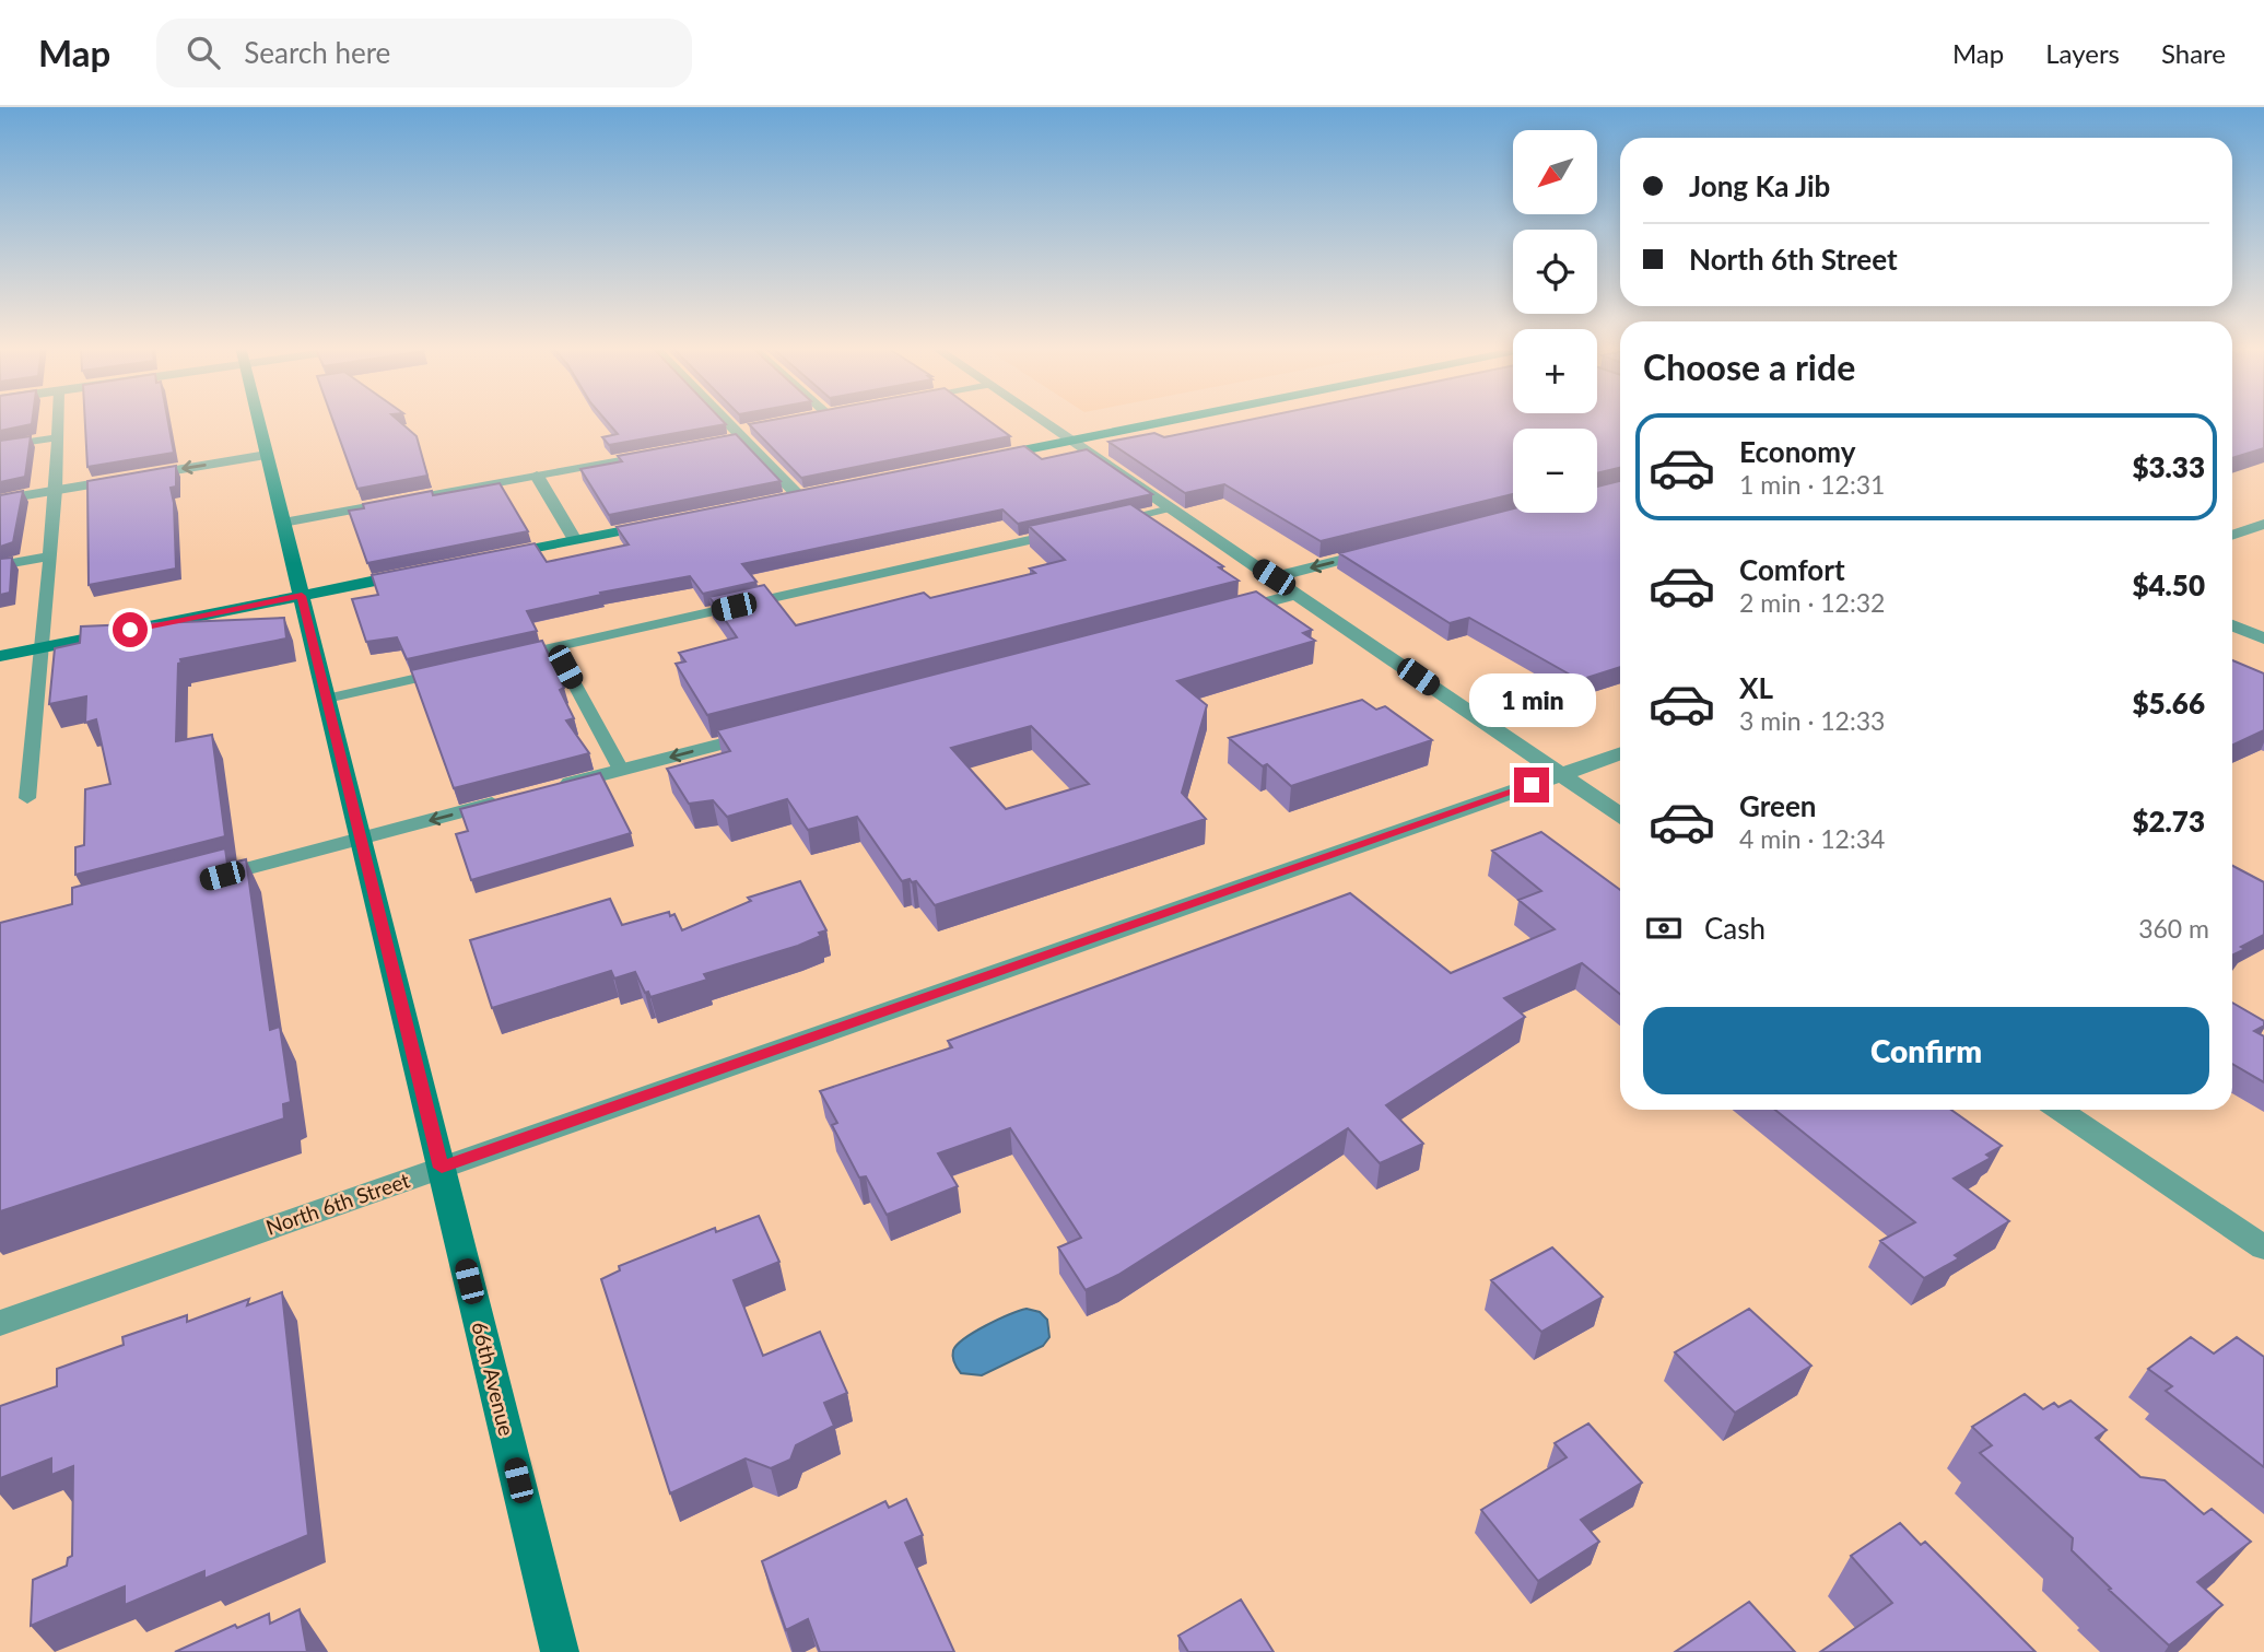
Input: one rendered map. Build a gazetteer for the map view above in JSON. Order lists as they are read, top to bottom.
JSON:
{
  "streets": {
    "street": ["North 6th Street", "66th Avenue"]
  },
  "crossings": [
    ["North 6th Street", "66th Avenue"]
  ],
  "north": "bottom left",
  "page": {
    "header": "Map",
    "search": "Search here",
    "nav": ["Map", "Layers", "Share"],
    "map_buttons": ["+", "−"],
    "banner": ["Jong Ka Jib", "North 6th Street"],
    "heading": "Choose a ride",
    "list": [
      {
        "name": "Economy",
        "note": "1 min · 12:31",
        "value": "$3.33"
      },
      {
        "name": "Comfort",
        "note": "2 min · 12:32",
        "value": "$4.50"
      },
      {
        "name": "XL",
        "note": "3 min · 12:33",
        "value": "$5.66"
      },
      {
        "name": "Green",
        "note": "4 min · 12:34",
        "value": "$2.73"
      }
    ],
    "bubble": "1 min",
    "pay": ["Cash", "360 m"],
    "buttons": "Confirm"
  }
}
